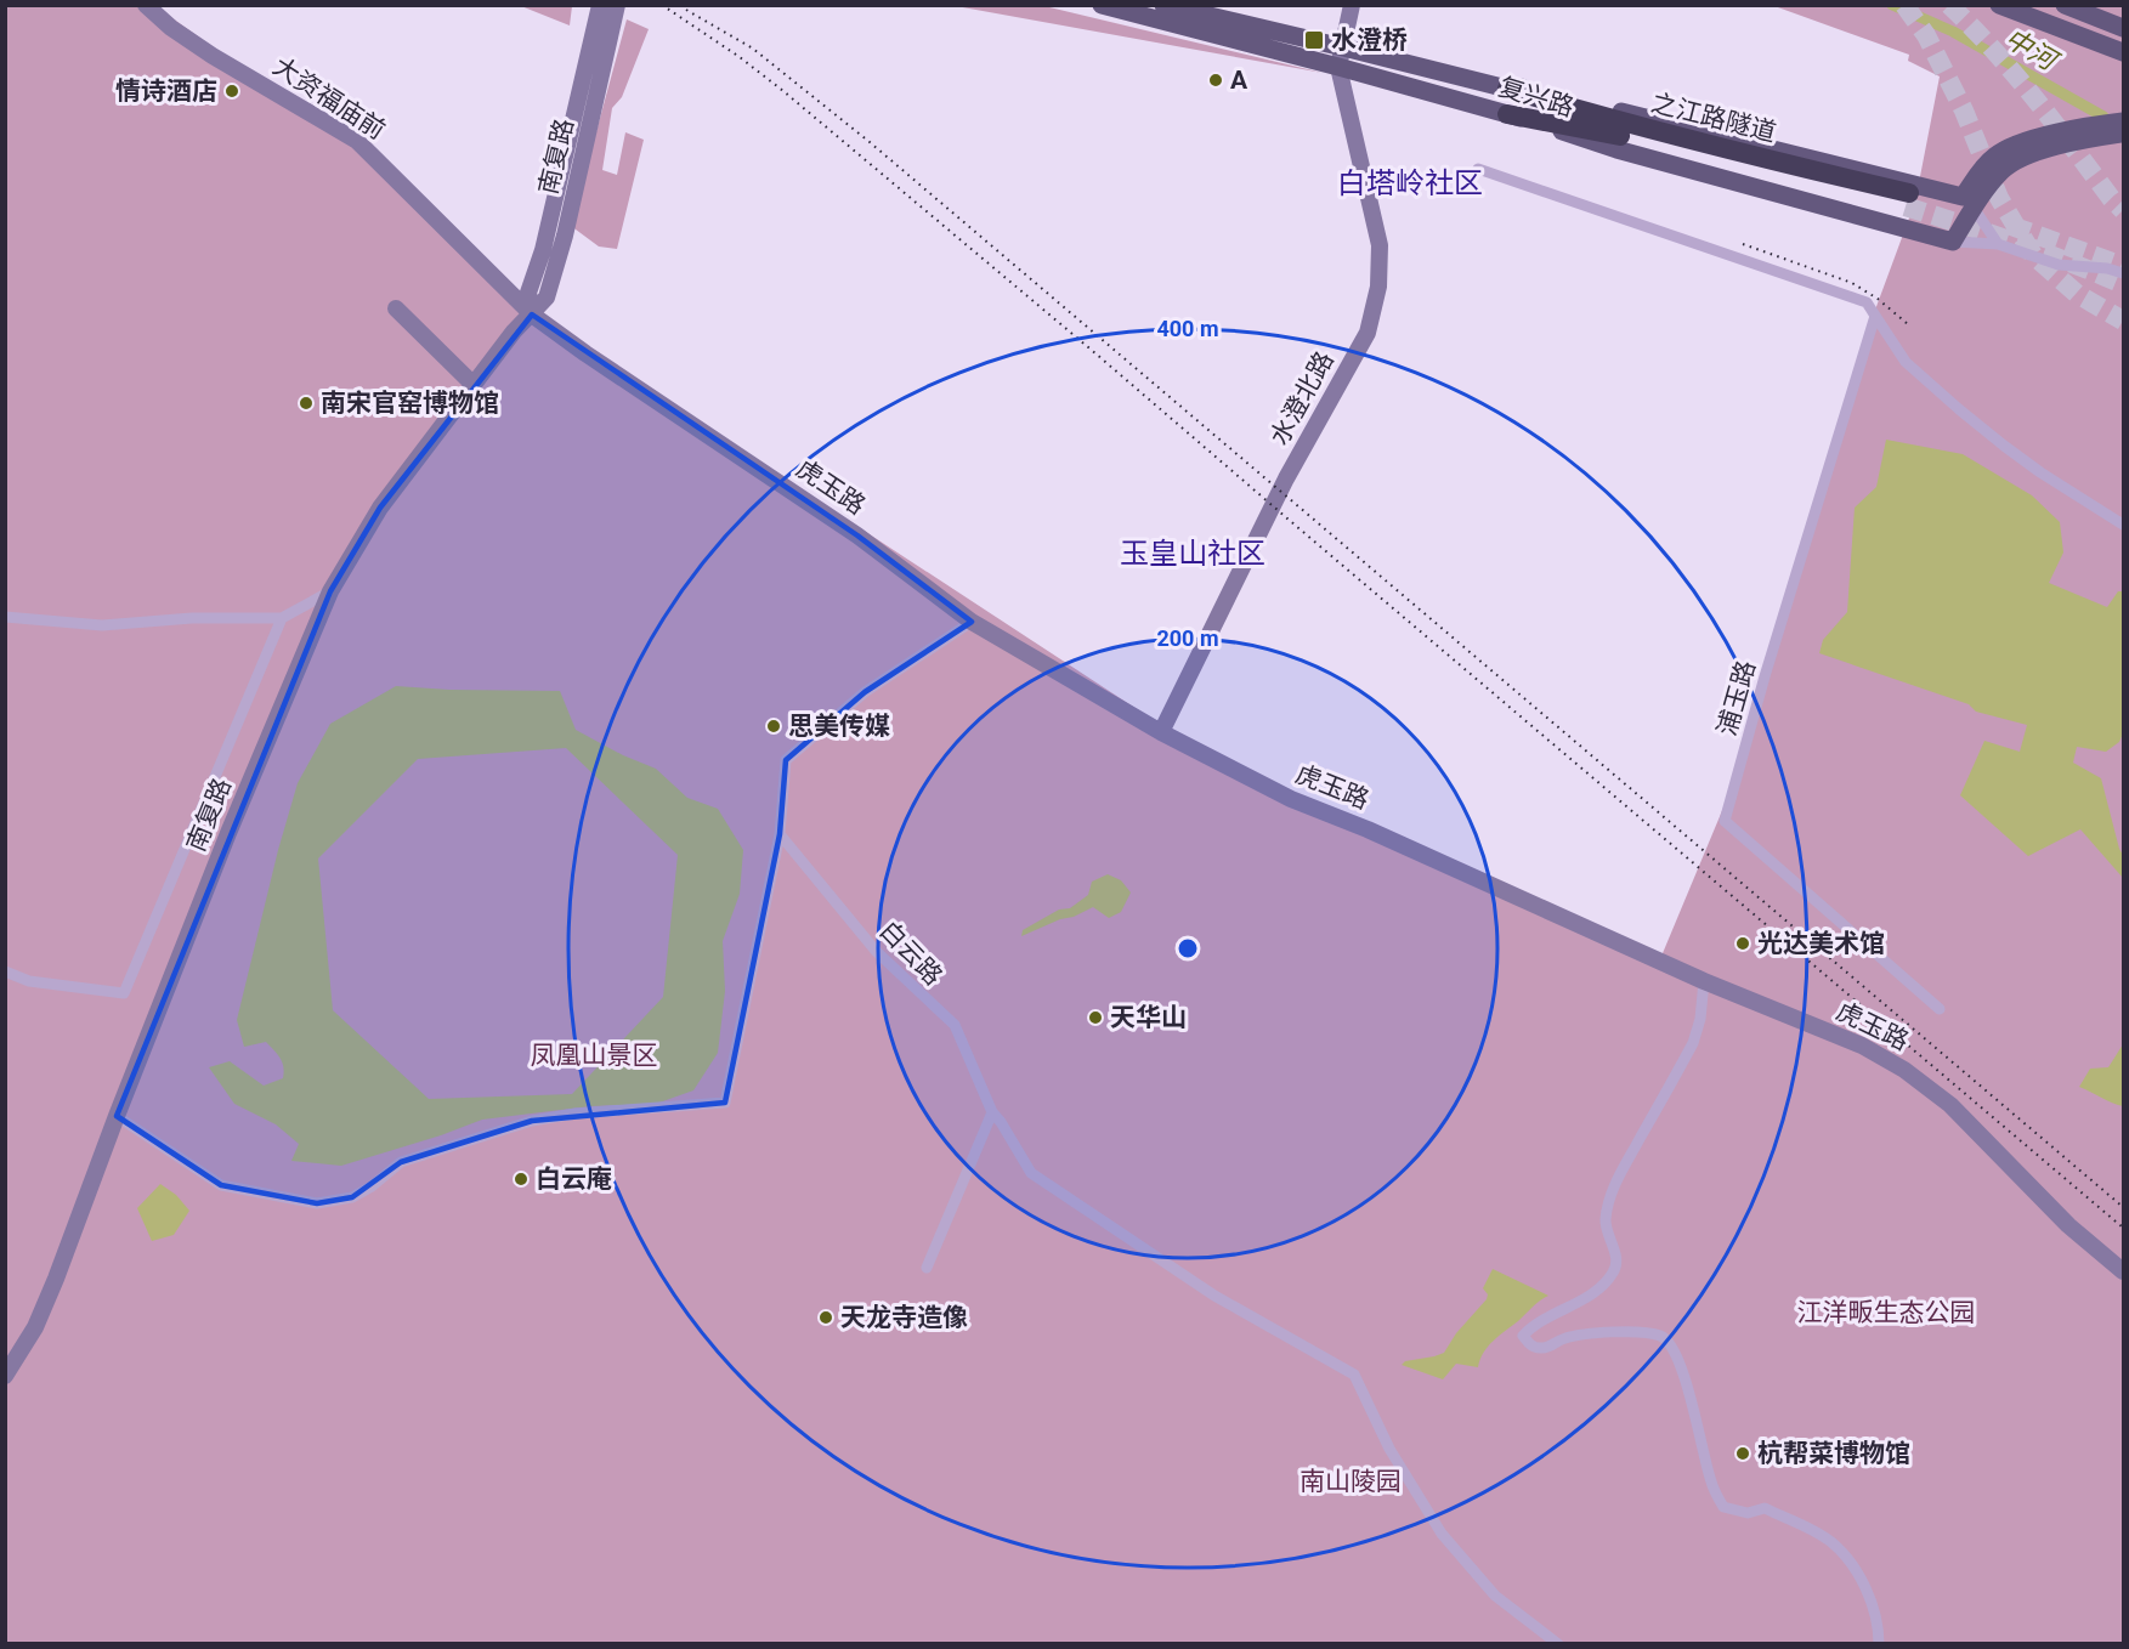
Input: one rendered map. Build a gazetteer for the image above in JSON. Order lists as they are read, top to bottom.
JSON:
{
  "streets": {
    "highway": ["之江路隧道"],
    "main road": ["复兴路"],
    "street": [
      "大资福庙前",
      "南复路",
      "水澄北路",
      "虎玉路",
      "浦玉路",
      "白云路"
    ]
  },
  "crossings": [
    ["复兴路", "之江路隧道"],
    ["复兴路", "水澄北路"],
    ["大资福庙前", "南复路"],
    ["大资福庙前", "虎玉路"],
    ["南复路", "虎玉路"],
    ["水澄北路", "虎玉路"]
  ],
  "districts": ["白塔岭社区", "玉皇山社区"],
  "water": ["中河"],
  "parks": ["凤凰山景区", "江洋畈生态公园", "南山陵园"],
  "places": {
    "transit": ["水澄桥"],
    "other": [
      "A",
      "情诗酒店",
      "南宋官窑博物馆",
      "思美传媒",
      "光达美术馆",
      "天华山",
      "白云庵",
      "天龙寺造像",
      "杭帮菜博物馆"
    ]
  },
  "rings": ["400 m", "200 m"]
}
